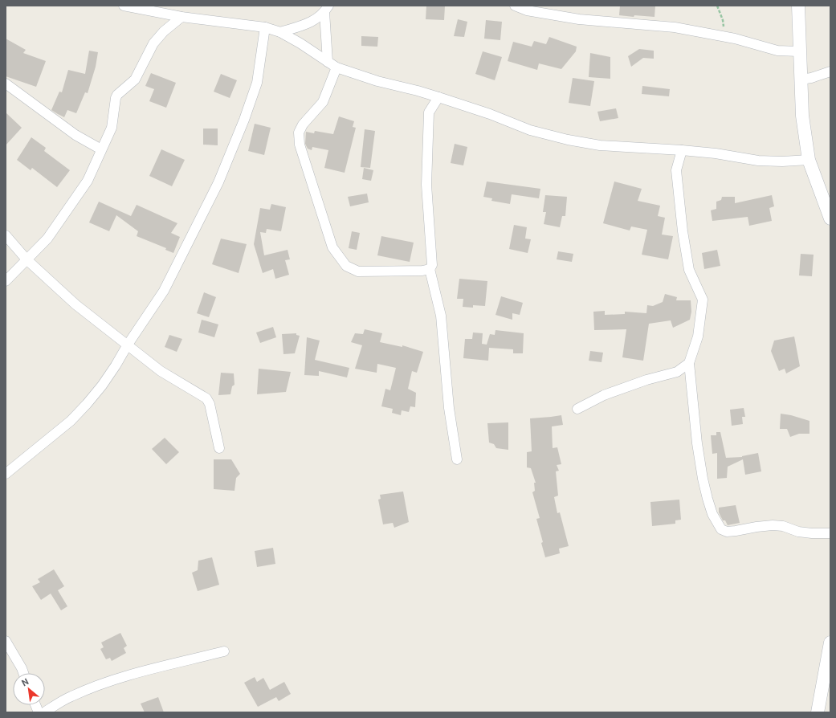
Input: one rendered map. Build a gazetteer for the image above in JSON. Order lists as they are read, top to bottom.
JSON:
{
  "north": "top left"
}
